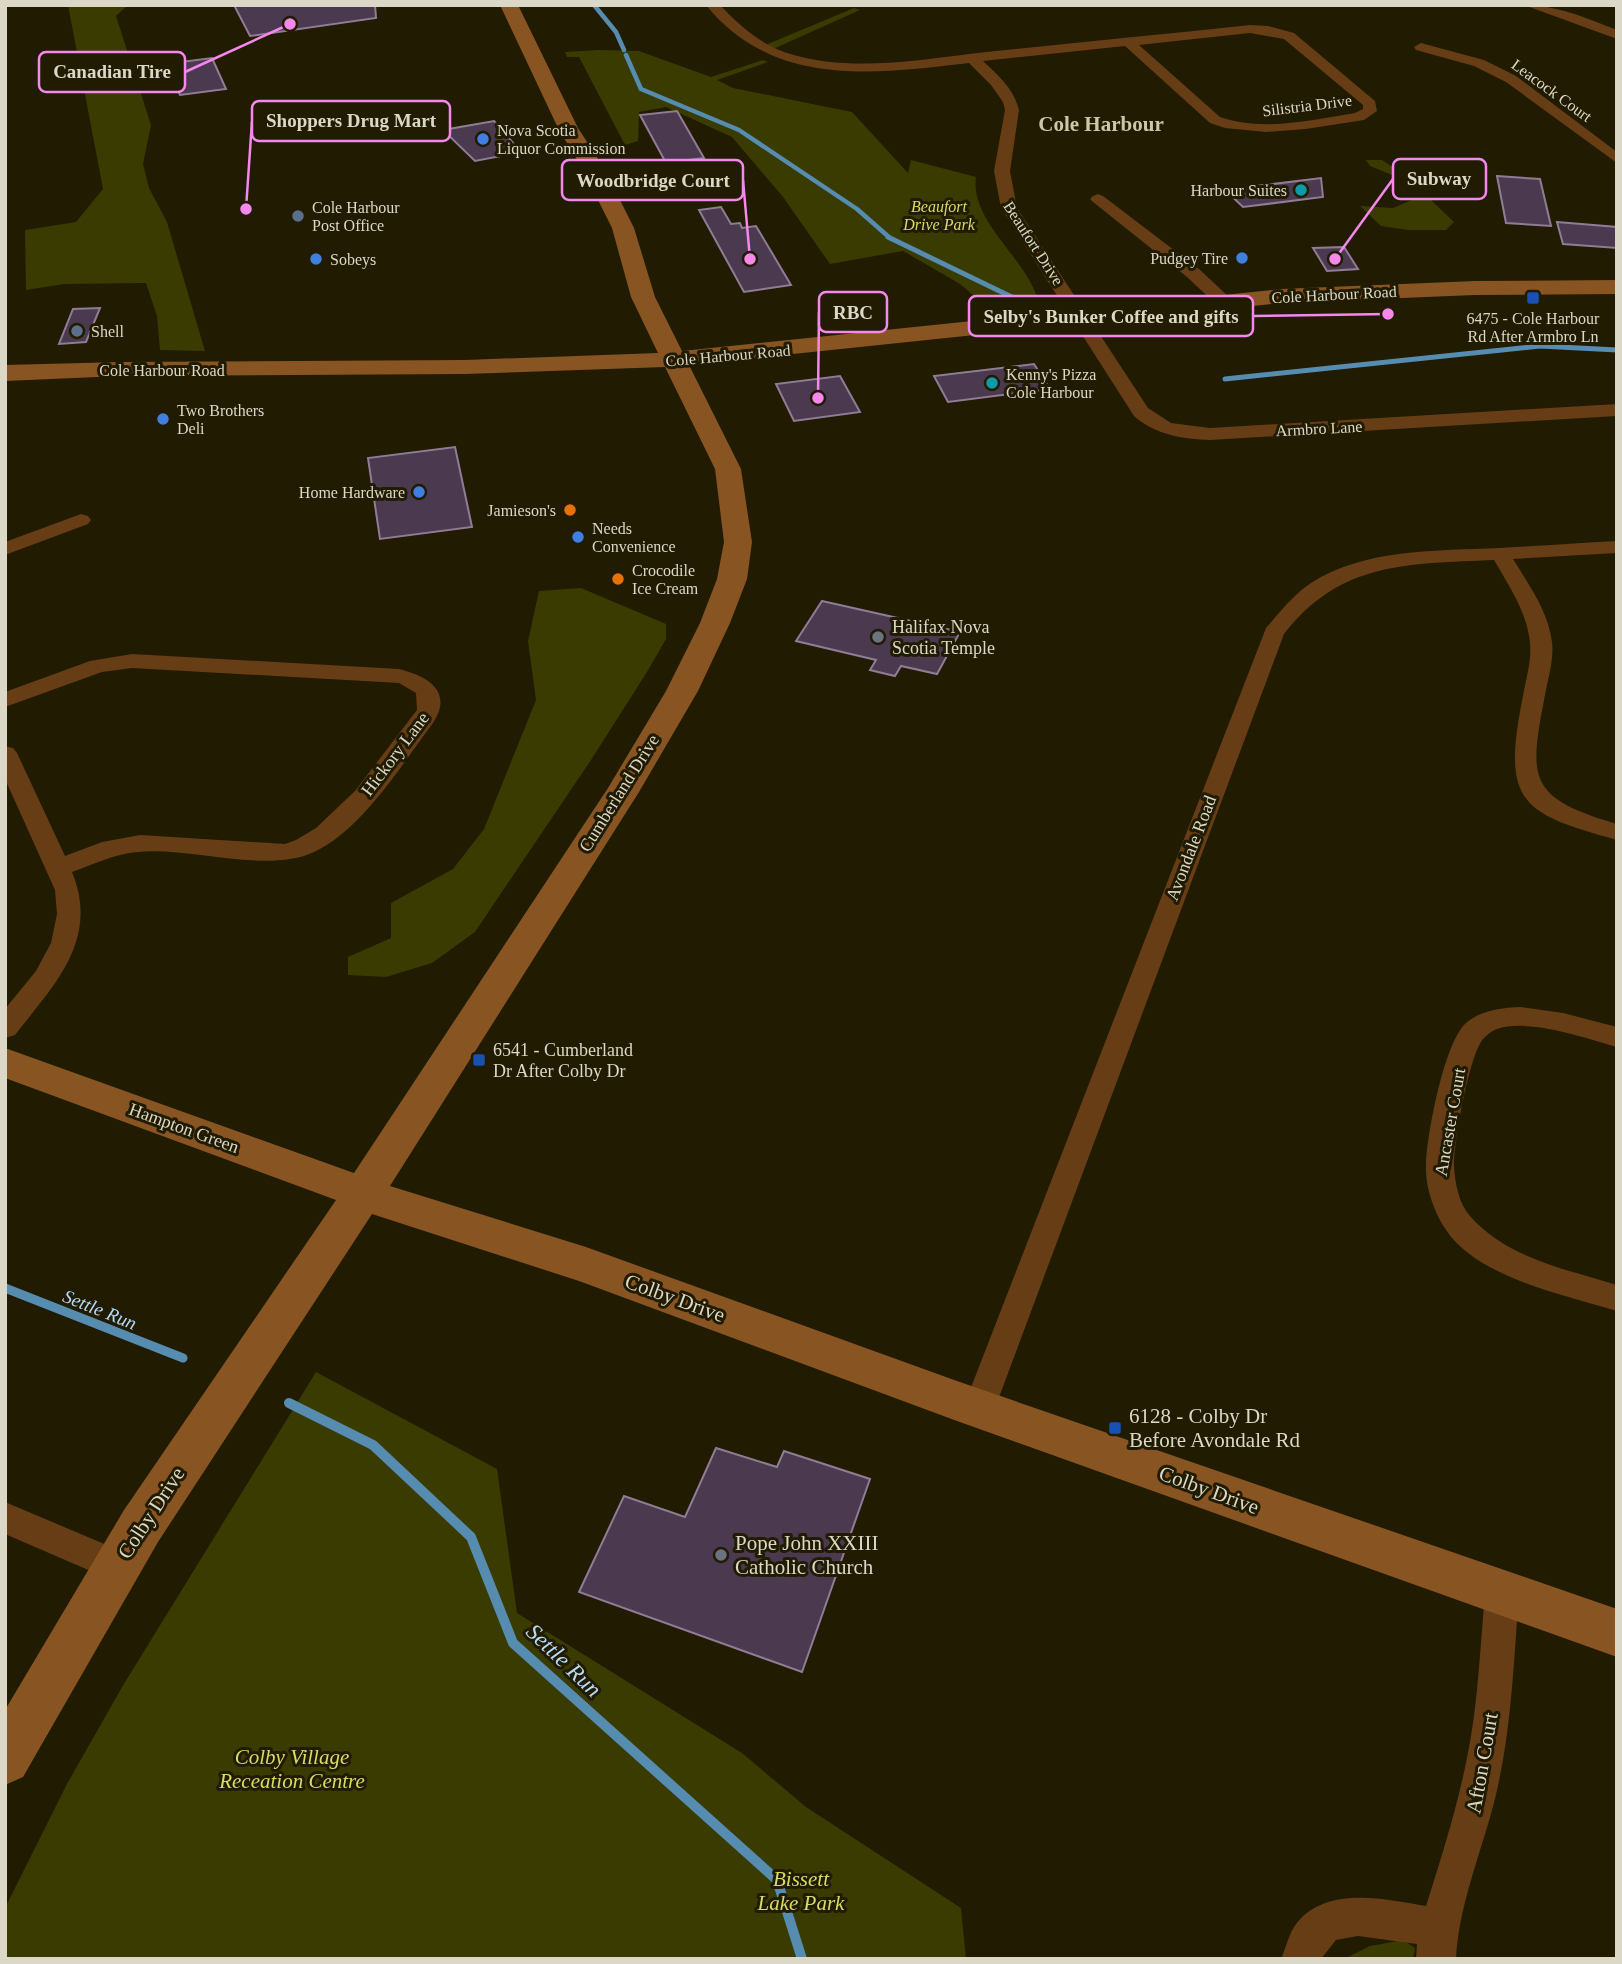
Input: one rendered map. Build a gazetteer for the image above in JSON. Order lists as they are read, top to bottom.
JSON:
{
  "streets": {
    "main road": [
      "Cole Harbour Road",
      "Cumberland Drive",
      "Hampton Green",
      "Colby Drive"
    ],
    "street": [
      "Leacock Court",
      "Silistria Drive",
      "Beaufort Drive",
      "Armbro Lane",
      "Hickory Lane",
      "Avondale Road",
      "Ancaster Court",
      "Afton Court"
    ]
  },
  "crossings": [
    ["Silistria Drive", "Beaufort Drive"],
    ["Beaufort Drive", "Cole Harbour Road"],
    ["Beaufort Drive", "Armbro Lane"],
    ["Cole Harbour Road", "Armbro Lane"],
    ["Cole Harbour Road", "Cumberland Drive"],
    ["Cumberland Drive", "Hampton Green"],
    ["Cumberland Drive", "Colby Drive"],
    ["Avondale Road", "Colby Drive"],
    ["Hampton Green", "Colby Drive"],
    ["Colby Drive", "Afton Court"]
  ],
  "districts": ["Cole Harbour"],
  "water": ["Settle Run"],
  "parks": ["Beaufort Drive Park", "Colby Village Receation Centre", "Bissett Lake Park"],
  "places": {
    "other": [
      "Canadian Tire",
      "Nova Scotia Liquor Commission",
      "Harbour Suites",
      "Shoppers Drug Mart",
      "Cole Harbour Post Office",
      "Pudgey Tire",
      "Sobeys",
      "Woodbridge Court",
      "Subway",
      "Selby's Bunker Coffee and gifts",
      "Shell",
      "Kenny's Pizza Cole Harbour",
      "RBC",
      "Two Brothers Deli",
      "Home Hardware",
      "Jamieson's",
      "Needs Convenience",
      "Crocodile Ice Cream",
      "Halifax Nova Scotia Temple",
      "Pope John XXIII Catholic Church"
    ],
    "transit": ["6475 - Cole Harbour Rd After Armbro Ln", "6541 - Cumberland Dr After Colby Dr", "6128 - Colby Dr Before Avondale Rd"]
  }
}
